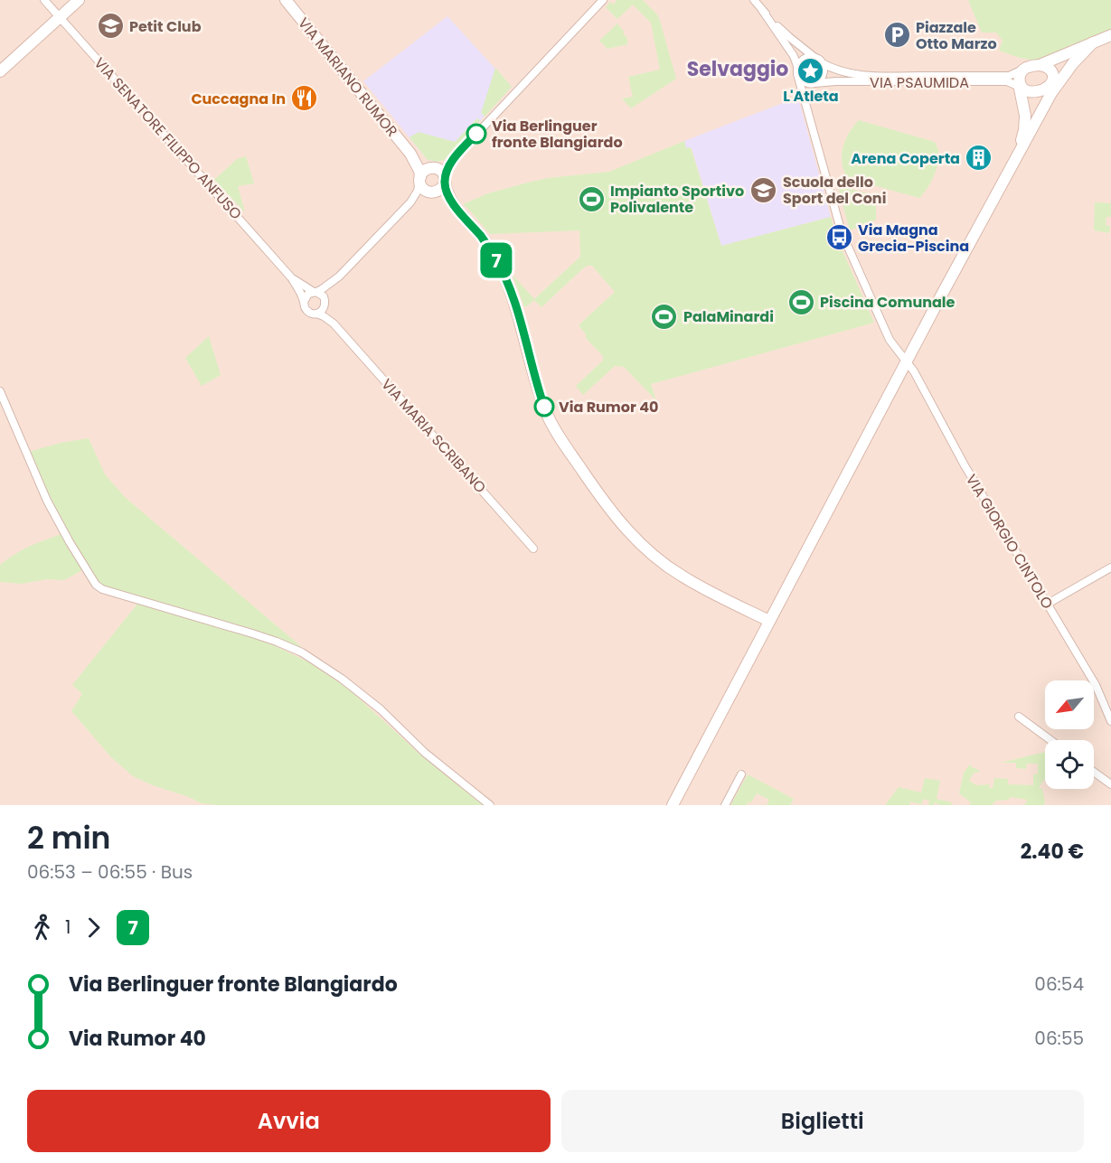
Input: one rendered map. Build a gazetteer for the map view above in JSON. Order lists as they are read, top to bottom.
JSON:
{
  "streets": {
    "main road": ["VIA MARIANO RUMOR"],
    "street": [
      "VIA PSAUMIDA",
      "VIA SENATORE FILIPPO ANFUSO",
      "VIA MARIA SCRIBANO",
      "VIA GIORGIO CINTOLO"
    ]
  },
  "crossings": [
    ["VIA PSAUMIDA", "VIA GIORGIO CINTOLO"]
  ],
  "districts": ["Selvaggio"],
  "places": {
    "school or university": ["Petit Club", "Scuola dello Sport del Coni"],
    "parking": ["Piazzale Otto Marzo"],
    "place": ["L'Atleta"],
    "restaurant": ["Cuccagna In"],
    "other": ["Via Berlinguer fronte Blangiardo", "Via Rumor 40"],
    "building": ["Arena Coperta"],
    "sports": ["Impianto Sportivo Polivalente", "Piscina Comunale", "PalaMinardi"],
    "bus stop": ["Via Magna Grecia-Piscina"]
  },
  "lines": ["bus line 7"],
  "north": "bottom left",
  "page": {
    "on_map": "7",
    "heading": ["2 min", "06:53 – 06:55 · Bus", "2.40 €"],
    "legs": ["1", "7"],
    "list": [
      {
        "name": "Via Berlinguer fronte Blangiardo",
        "value": "06:54"
      },
      {
        "name": "Via Rumor 40",
        "value": "06:55"
      }
    ],
    "buttons": ["Avvia", "Biglietti"]
  }
}
